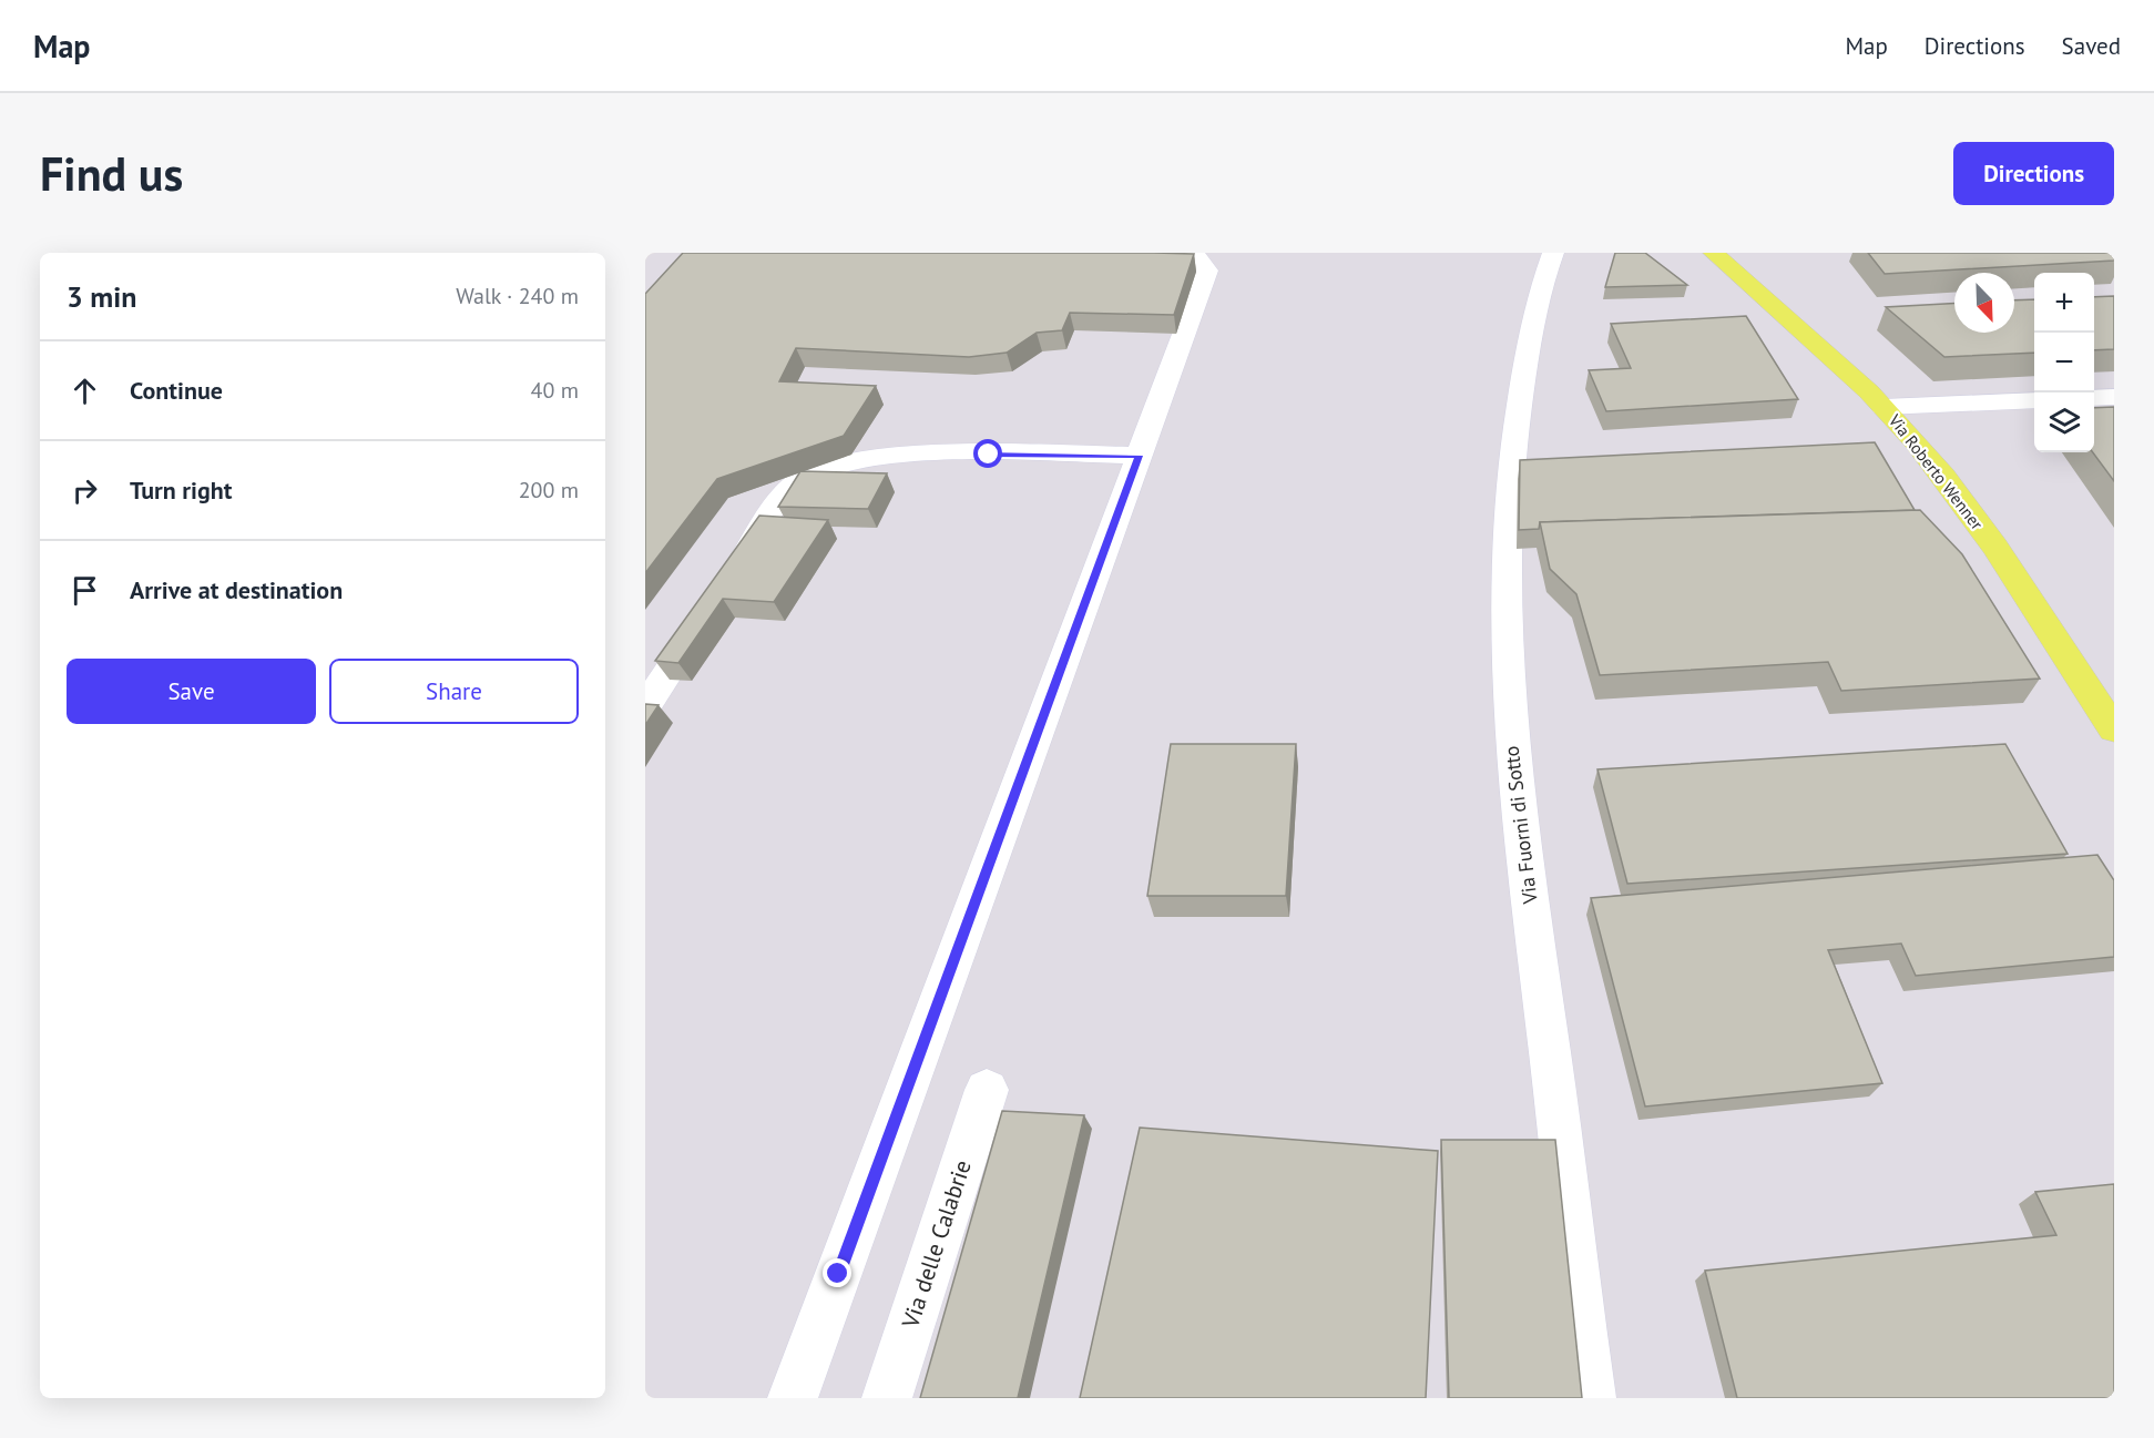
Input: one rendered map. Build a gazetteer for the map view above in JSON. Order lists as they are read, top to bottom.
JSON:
{
  "streets": {
    "main road": ["Via Roberto Wenner"],
    "street": ["Via Fuorni di Sotto", "Via delle Calabrie"]
  },
  "north": "bottom right",
  "page": {
    "header": "Map",
    "nav": ["Map", "Directions", "Saved"],
    "buttons": [
      "Directions",
      ["Save", "Share"]
    ],
    "title": "Find us",
    "heading": ["3 min", "Walk · 240 m"],
    "map_buttons": ["+", "−"],
    "list": [
      ["Continue", "40 m"],
      ["Turn right", "200 m"],
      "Arrive at destination"
    ]
  }
}
